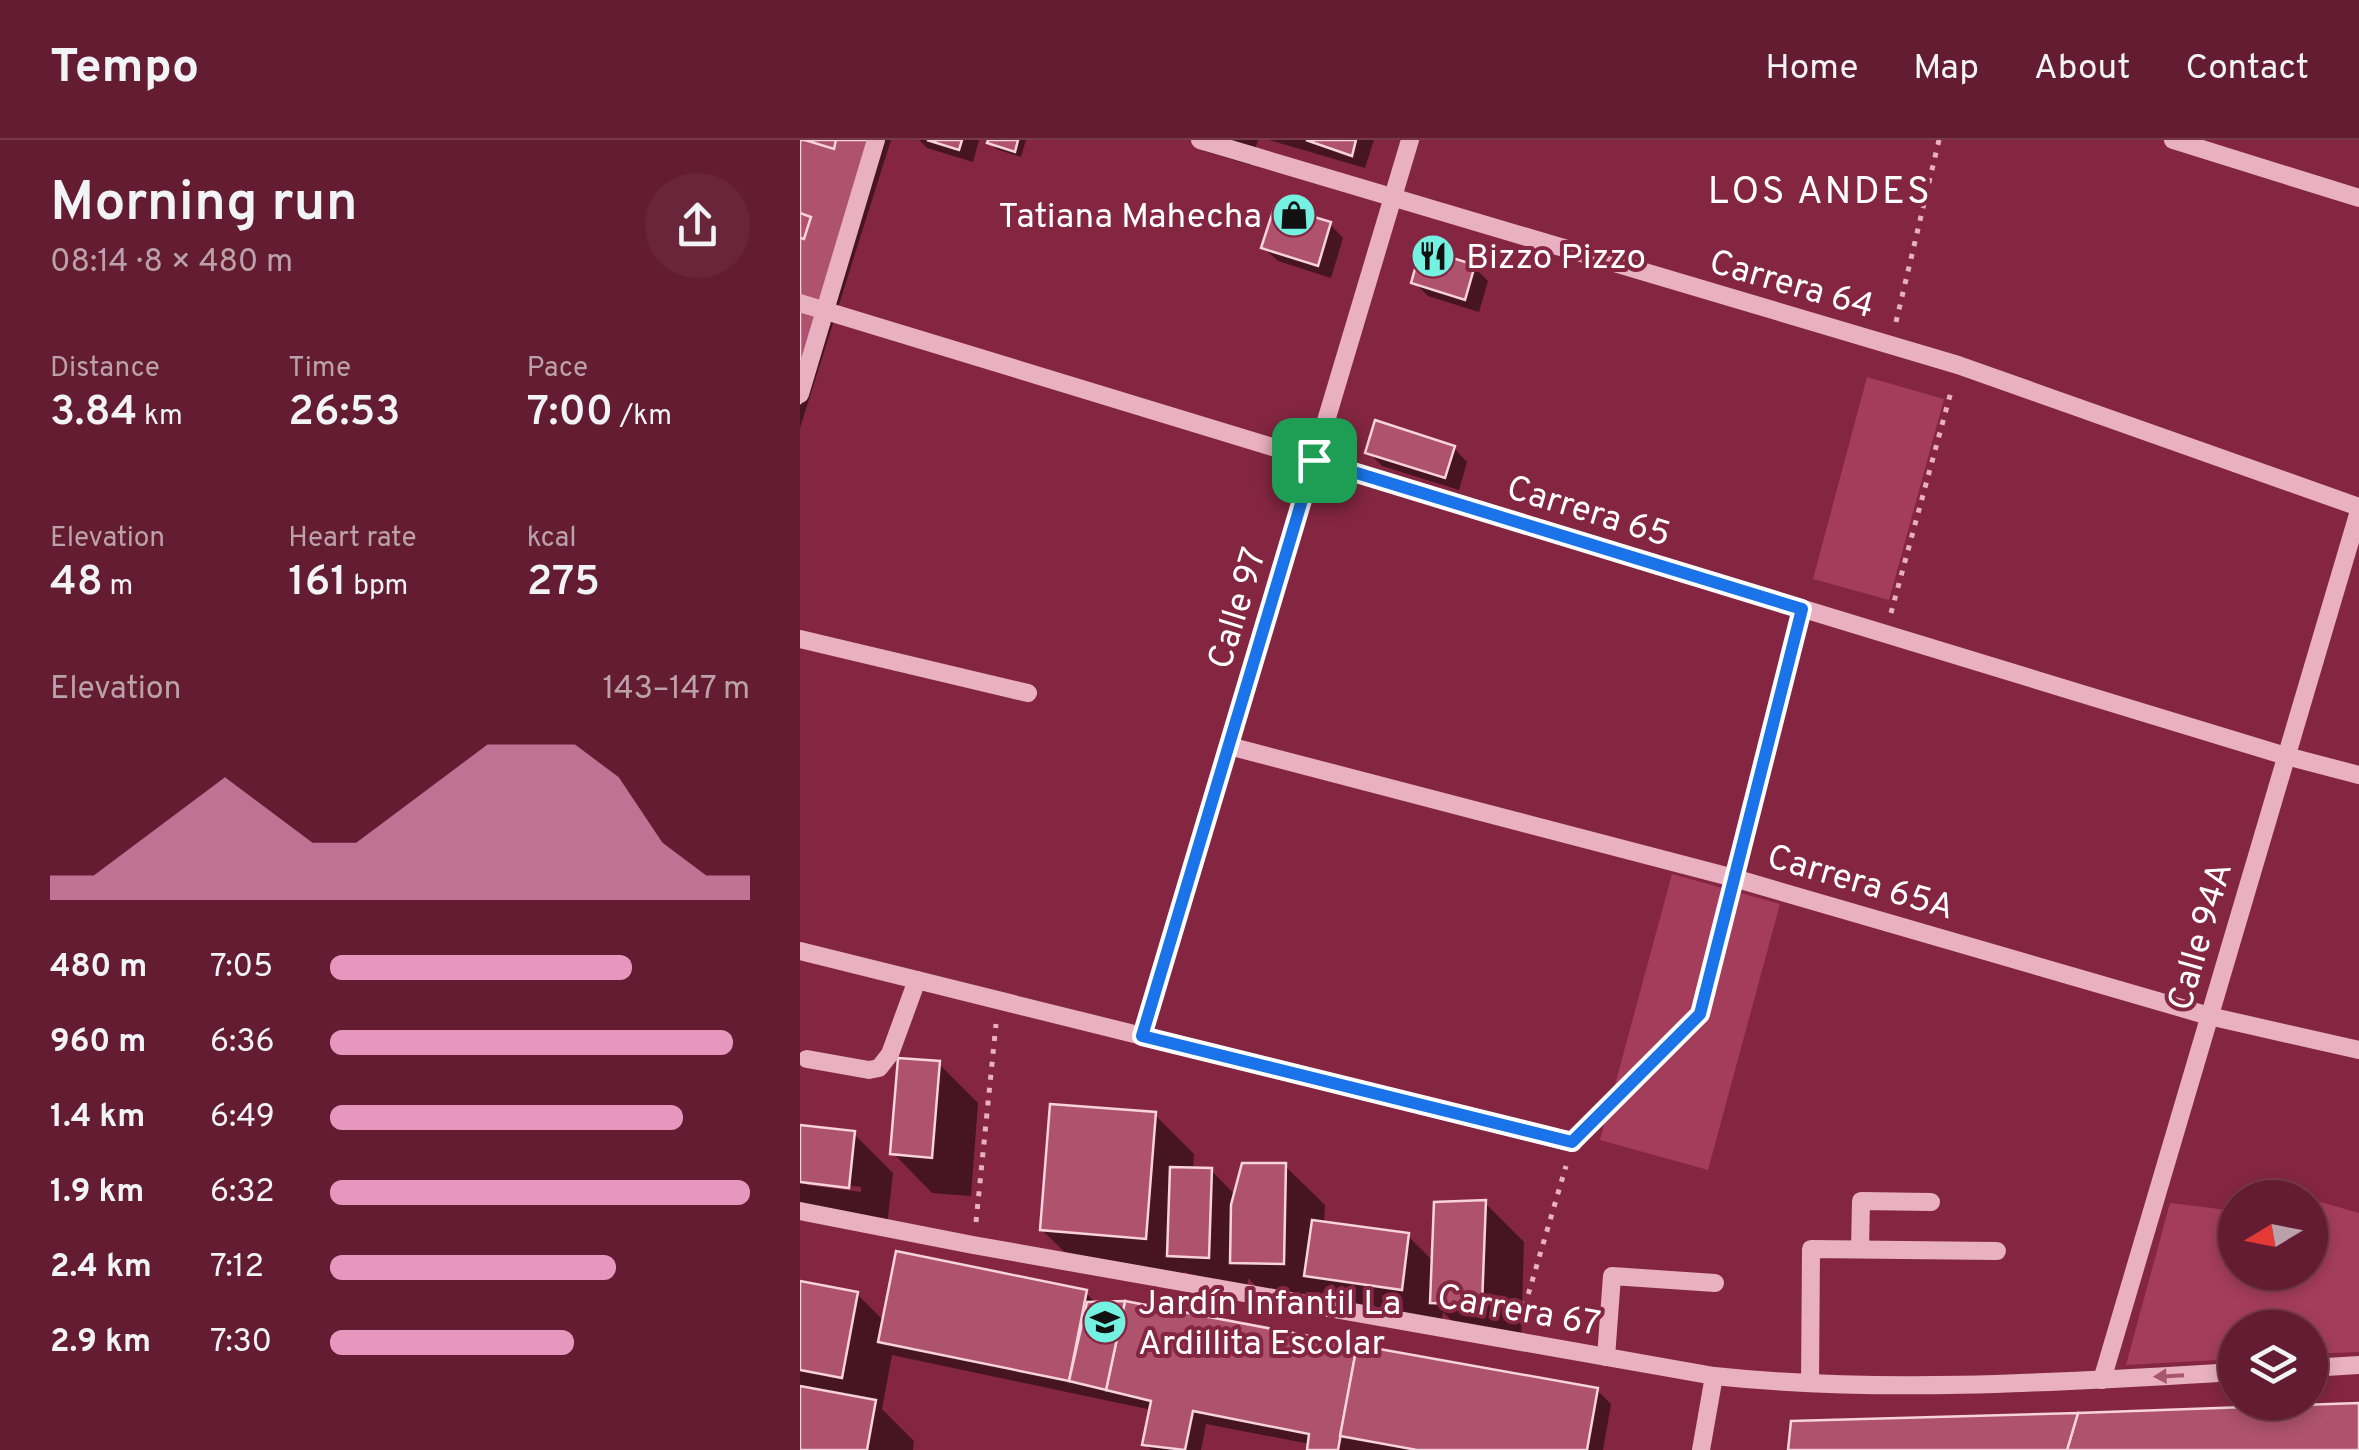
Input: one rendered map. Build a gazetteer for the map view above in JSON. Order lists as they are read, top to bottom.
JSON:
{
  "streets": {
    "street": [
      "Carrera 64",
      "Carrera 65",
      "Calle 97",
      "Carrera 65A",
      "Calle 94A",
      "Carrera 67"
    ]
  },
  "crossings": [
    ["Carrera 64", "Calle 97"],
    ["Carrera 64", "Calle 94A"],
    ["Carrera 65", "Calle 97"],
    ["Carrera 65", "Calle 94A"],
    ["Calle 97", "Carrera 65A"],
    ["Carrera 65A", "Calle 94A"],
    ["Calle 94A", "Carrera 67"]
  ],
  "districts": ["LOS ANDES"],
  "places": {
    "shop": ["Tatiana Mahecha"],
    "restaurant": ["Bizzo Pizzo"],
    "school or university": ["Jardín Infantil La Ardillita Escolar"]
  },
  "north": "left",
  "page": {
    "header": "Tempo",
    "nav": [
      "Home",
      "Map",
      "About",
      "Contact"
    ],
    "heading": ["Morning run", "08:14 · 8 × 480 m"],
    "stats": [
      ["Distance", "3.84 km"],
      ["Time", "26:53"],
      ["Pace", "7:00 /km"],
      ["Elevation", "48 m"],
      ["Heart rate", "161 bpm"],
      ["kcal", "275"]
    ],
    "chart": ["Elevation", "143–147 m"],
    "list": [
      {
        "name": "480 m",
        "note": "7:05"
      },
      {
        "name": "960 m",
        "note": "6:36"
      },
      {
        "name": "1.4 km",
        "note": "6:49"
      },
      {
        "name": "1.9 km",
        "note": "6:32"
      },
      {
        "name": "2.4 km",
        "note": "7:12"
      },
      {
        "name": "2.9 km",
        "note": "7:30"
      }
    ]
  }
}
